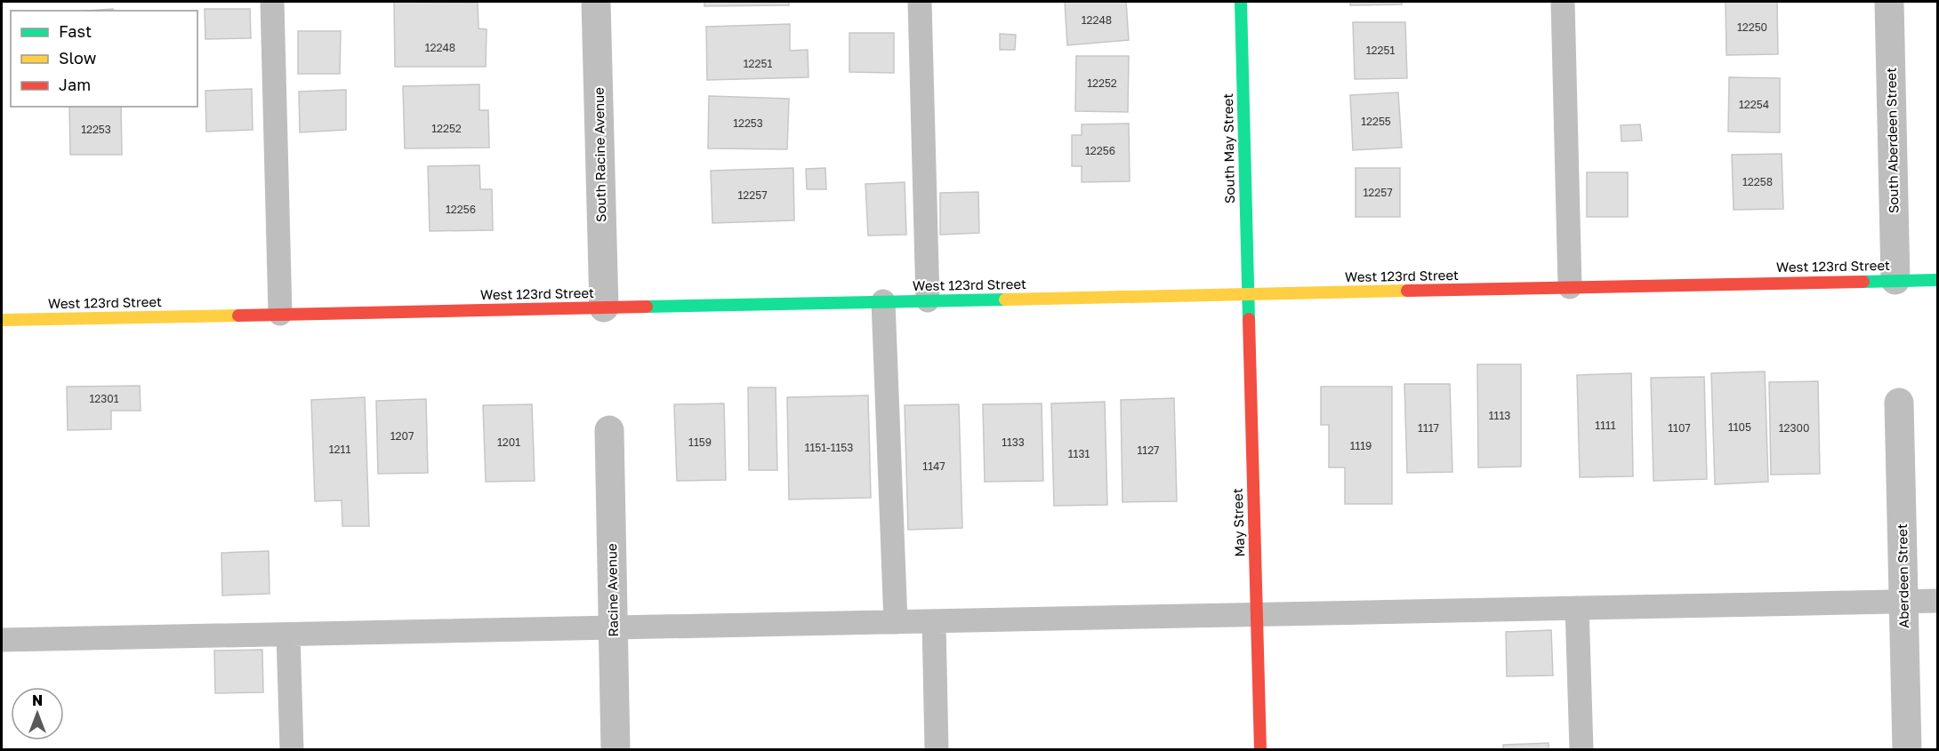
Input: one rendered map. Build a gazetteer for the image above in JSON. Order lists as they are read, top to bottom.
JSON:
{
  "streets": {
    "street": [
      "South Aberdeen Street",
      "South May Street",
      "South Racine Avenue",
      "West 123rd Street",
      "May Street",
      "Aberdeen Street",
      "Racine Avenue"
    ]
  },
  "crossings": [
    ["South Aberdeen Street", "West 123rd Street"],
    ["South May Street", "West 123rd Street"],
    ["South May Street", "May Street"],
    ["South Racine Avenue", "West 123rd Street"],
    ["West 123rd Street", "May Street"]
  ],
  "house_numbers": [
    "12248",
    "12250",
    "12248",
    "12251",
    "12251",
    "12252",
    "12254",
    "12255",
    "12253",
    "12252",
    "12253",
    "12256",
    "12258",
    "12257",
    "12257",
    "12256",
    "12301",
    "1113",
    "1111",
    "1105",
    "1117",
    "1107",
    "12300",
    "1207",
    "1201",
    "1159",
    "1133",
    "1119",
    "1151-1153",
    "1211",
    "1127",
    "1131",
    "1147"
  ],
  "legend": ["Fast", "Slow", "Jam"],
  "north": "top"
}
